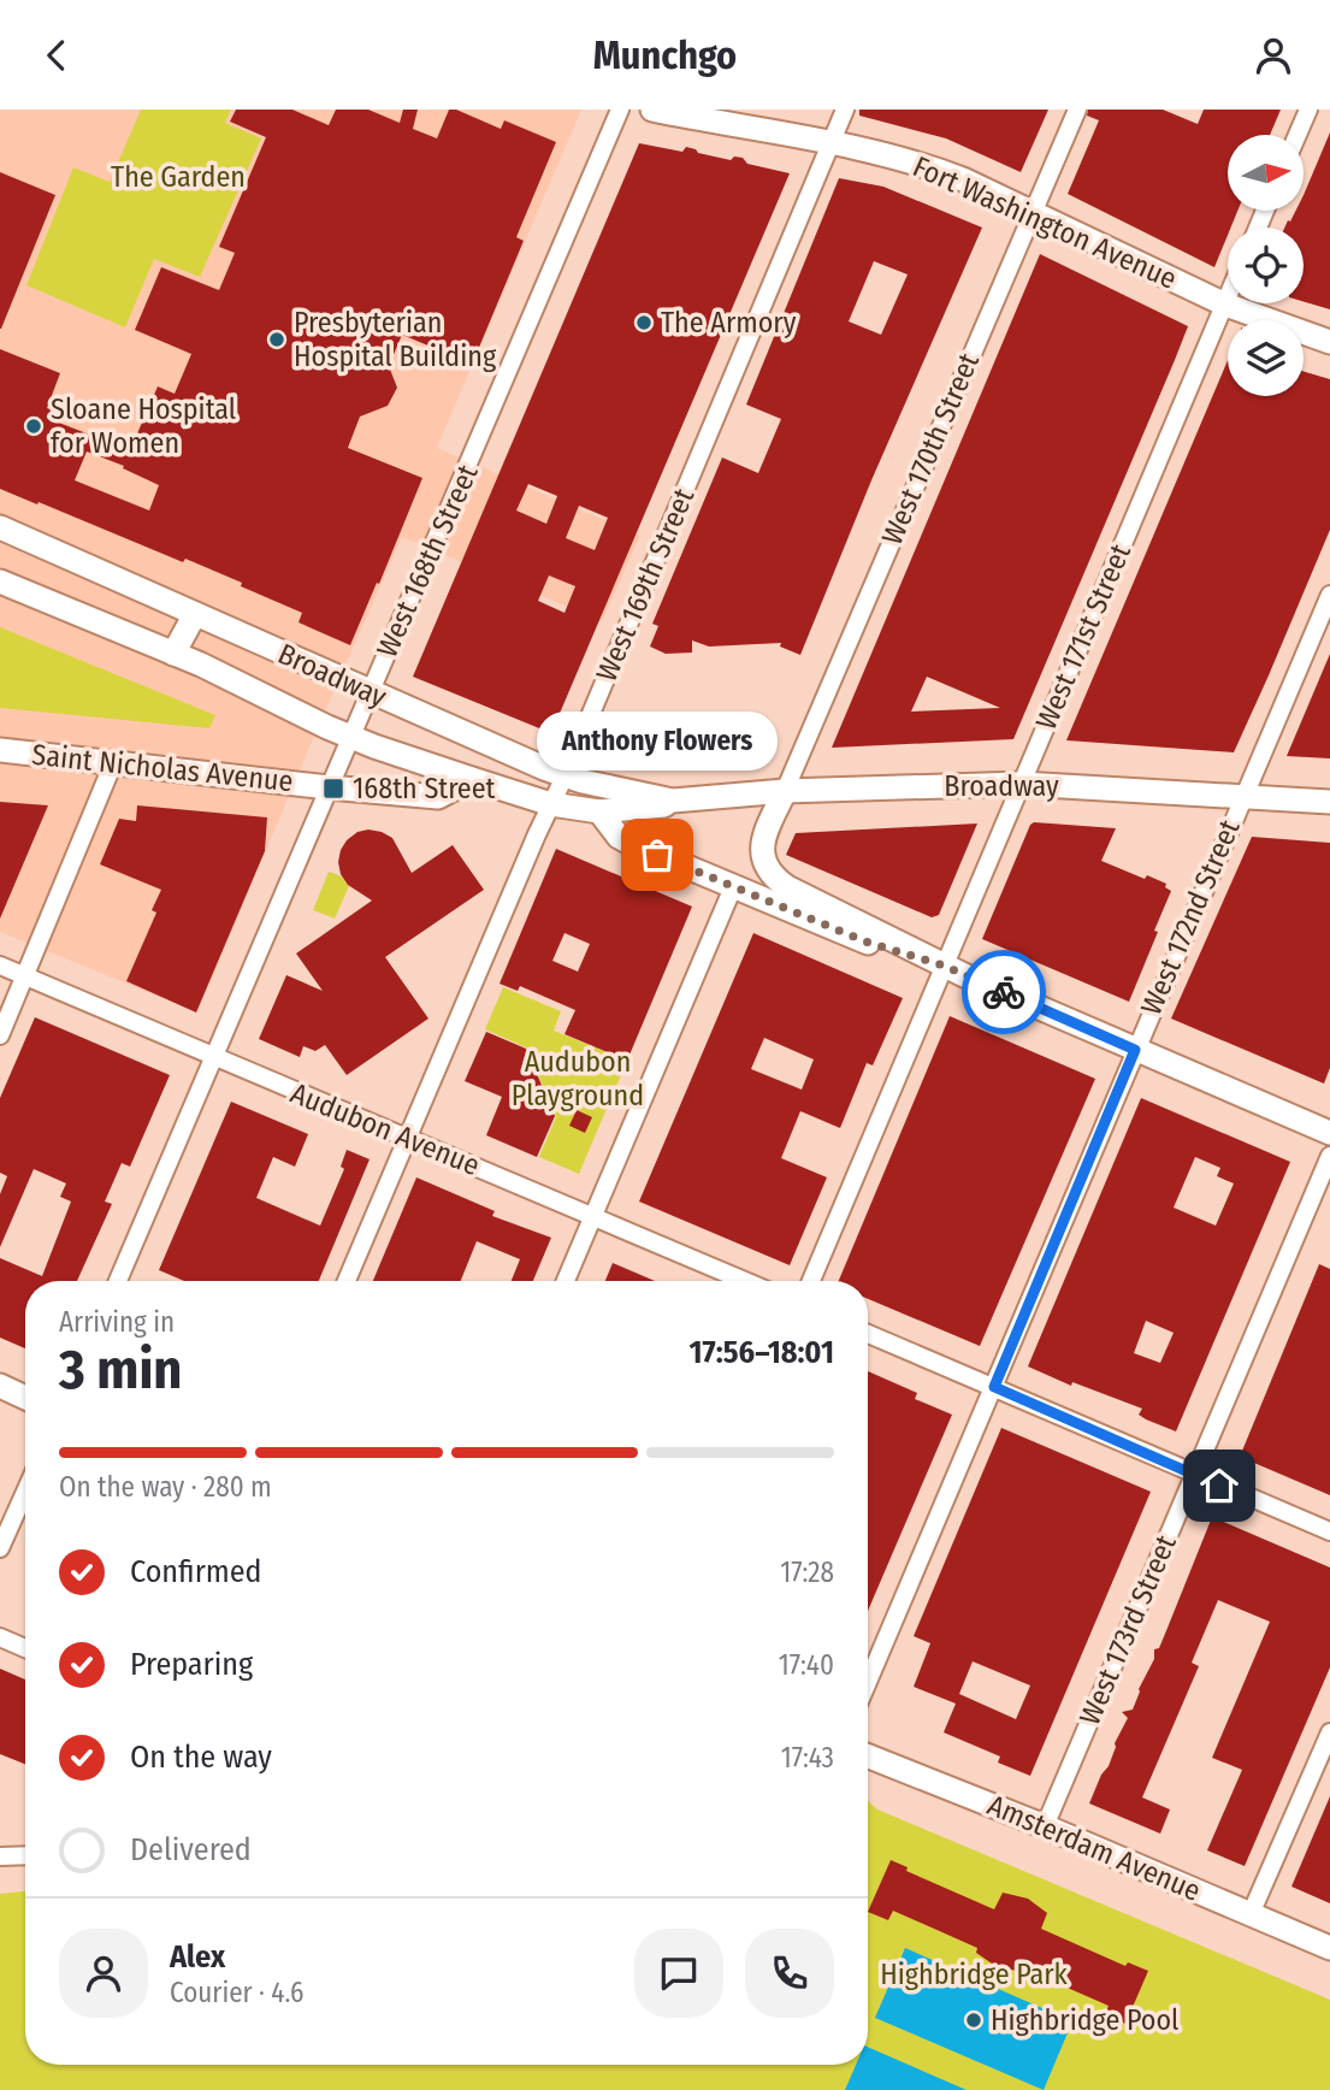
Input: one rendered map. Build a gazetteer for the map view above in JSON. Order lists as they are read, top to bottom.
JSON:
{
  "streets": {
    "main road": [
      "Fort Washington Avenue",
      "Broadway",
      "Saint Nicholas Avenue",
      "Amsterdam Avenue"
    ],
    "street": [
      "West 170th Street",
      "West 168th Street",
      "West 169th Street",
      "West 171st Street",
      "West 172nd Street",
      "Audubon Avenue",
      "West 173rd Street"
    ]
  },
  "crossings": [
    ["Fort Washington Avenue", "West 170th Street"],
    ["Fort Washington Avenue", "West 169th Street"],
    ["Fort Washington Avenue", "West 171st Street"],
    ["West 170th Street", "Broadway"],
    ["West 168th Street", "Broadway"],
    ["West 168th Street", "Saint Nicholas Avenue"],
    ["West 168th Street", "Audubon Avenue"],
    ["West 169th Street", "Broadway"],
    ["West 169th Street", "Audubon Avenue"],
    ["West 171st Street", "Broadway"],
    ["Broadway", "Saint Nicholas Avenue"],
    ["Broadway", "West 172nd Street"],
    ["West 173rd Street", "Amsterdam Avenue"]
  ],
  "parks": ["The Garden", "Audubon Playground", "Highbridge Park"],
  "places": {
    "other": [
      "The Armory",
      "Presbyterian Hospital Building",
      "Sloane Hospital for Women",
      "Anthony Flowers",
      "Highbridge Pool"
    ],
    "transit": ["168th Street"]
  },
  "north": "right",
  "page": {
    "header": "Munchgo",
    "bubble": "Anthony Flowers",
    "heading": ["3 min", "Arriving in", "17:56–18:01"],
    "panel": ["Alex", "Courier · 4.6"],
    "bar": "On the way · 280 m",
    "list": [
      ["Confirmed", "17:28"],
      ["Preparing", "17:40"],
      ["On the way", "17:43"],
      "Delivered"
    ]
  }
}
